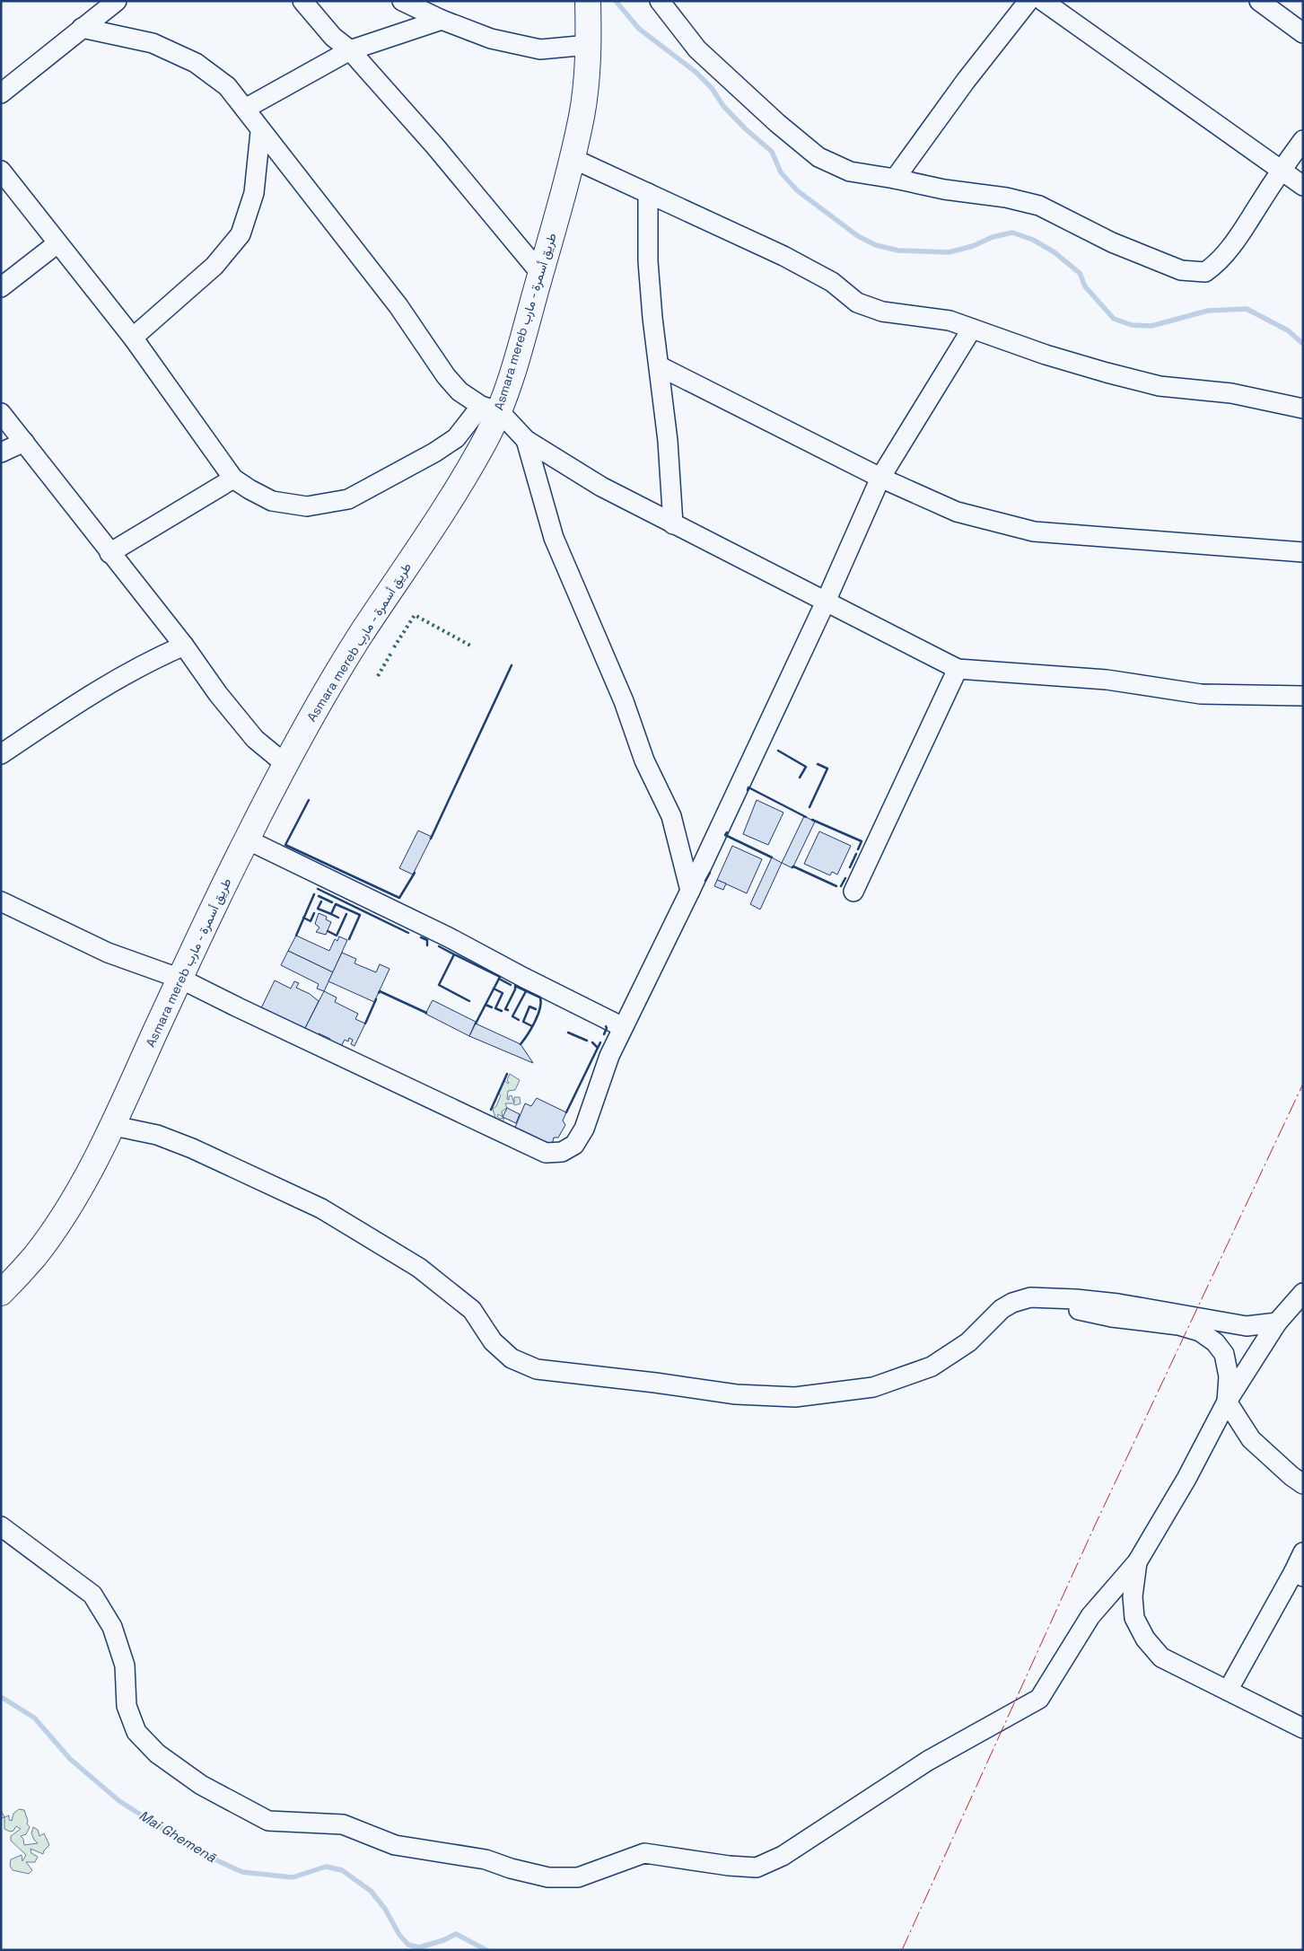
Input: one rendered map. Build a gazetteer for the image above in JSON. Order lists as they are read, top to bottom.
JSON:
{
  "streets": {
    "highway": ["Asmara mereb طريق أسمرة - مارب"]
  },
  "water": ["Mai Ghemenā"]
}
